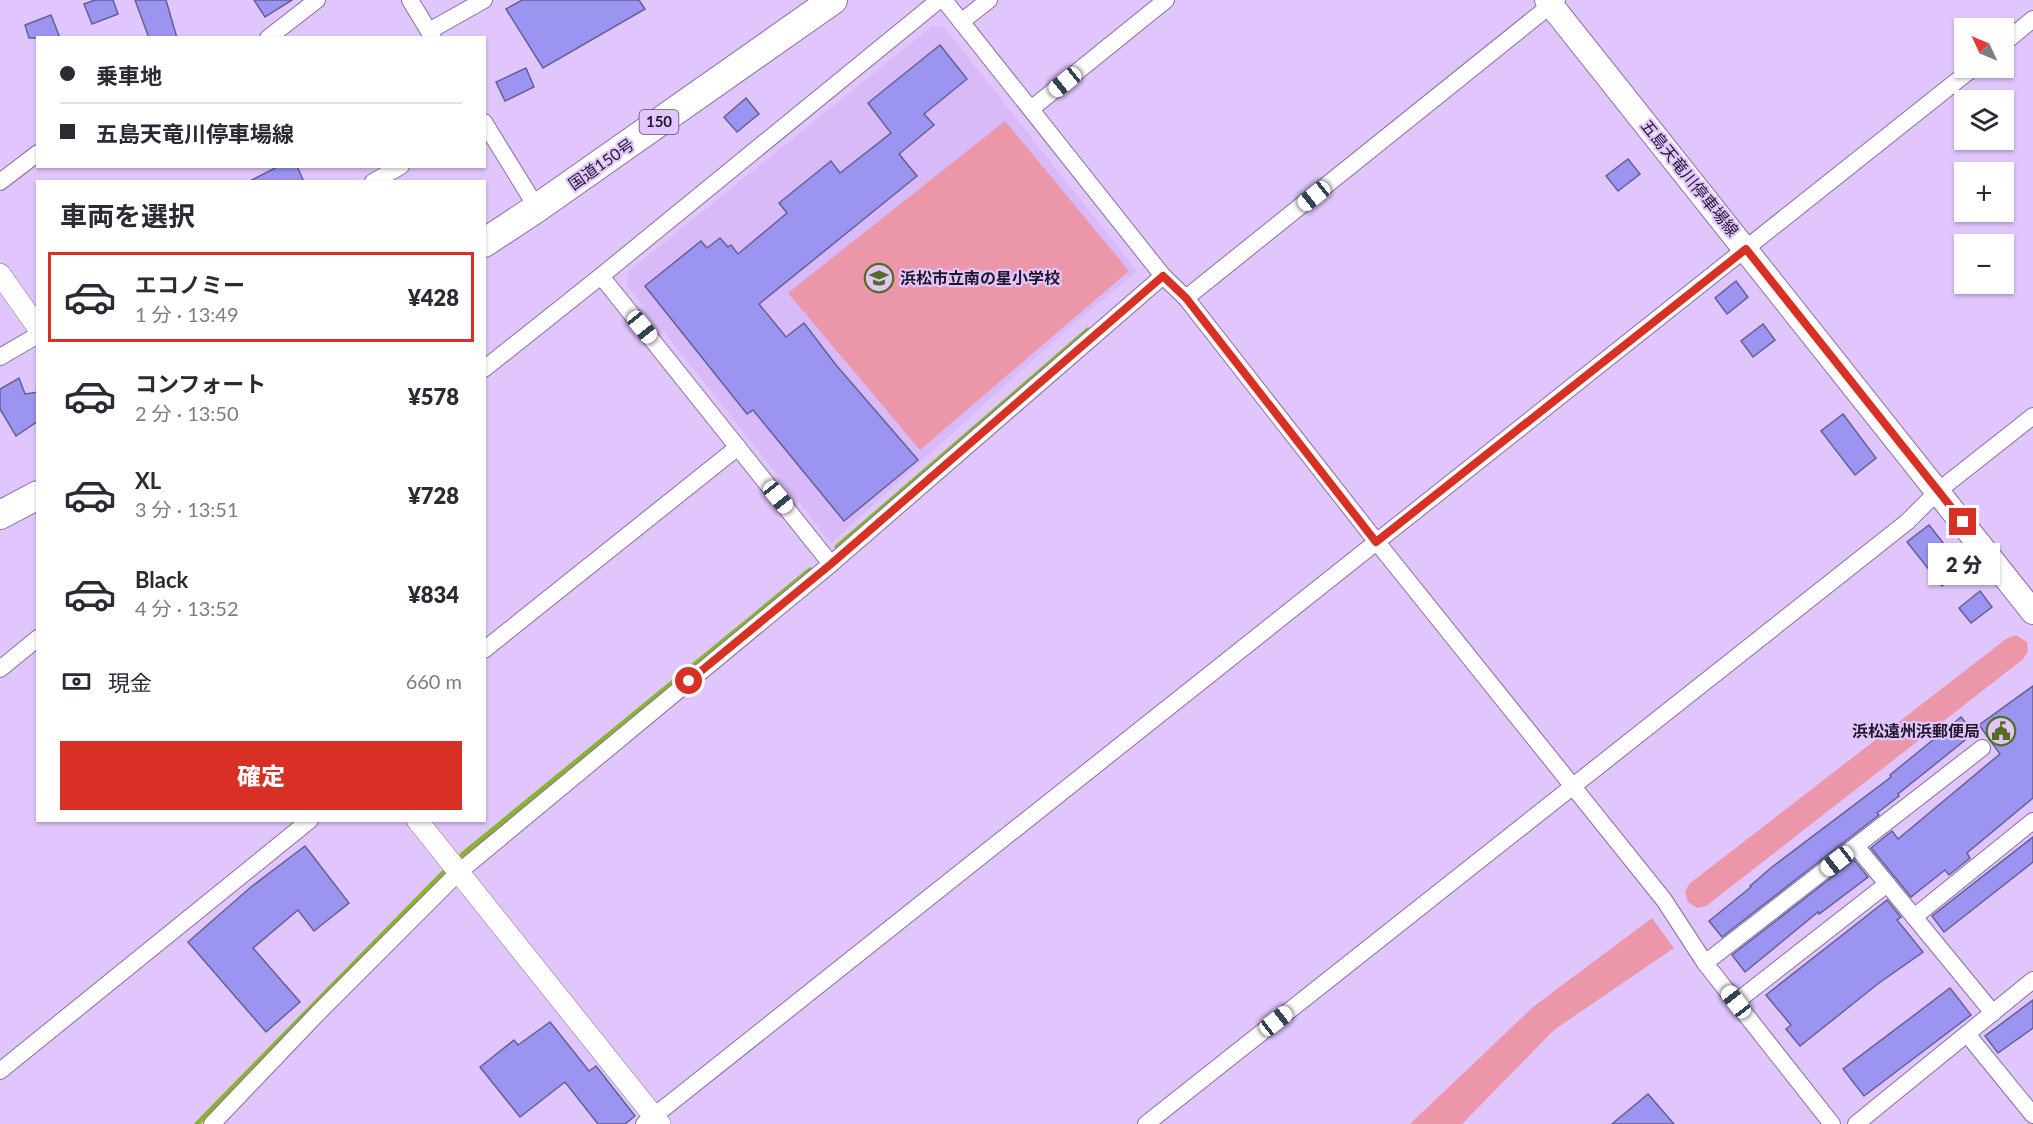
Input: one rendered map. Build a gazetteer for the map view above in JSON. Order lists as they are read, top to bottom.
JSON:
{
  "streets": {
    "highway": ["150", "国道150号"],
    "main road": ["五島天竜川停車場線"]
  },
  "places": {
    "school or university": ["浜松市立南の星小学校"],
    "public building": ["浜松遠州浜郵便局"]
  },
  "north": "top left",
  "page": {
    "map_buttons": ["+", "−"],
    "banner": ["乗車地", "五島天竜川停車場線"],
    "heading": "車両を選択",
    "list": [
      {
        "name": "エコノミー",
        "note": "1 分 · 13:49",
        "value": "¥428"
      },
      {
        "name": "コンフォート",
        "note": "2 分 · 13:50",
        "value": "¥578"
      },
      {
        "name": "XL",
        "note": "3 分 · 13:51",
        "value": "¥728"
      },
      {
        "name": "Black",
        "note": "4 分 · 13:52",
        "value": "¥834"
      }
    ],
    "bubble": "2 分",
    "pay": ["現金", "660 m"],
    "buttons": "確定"
  }
}
